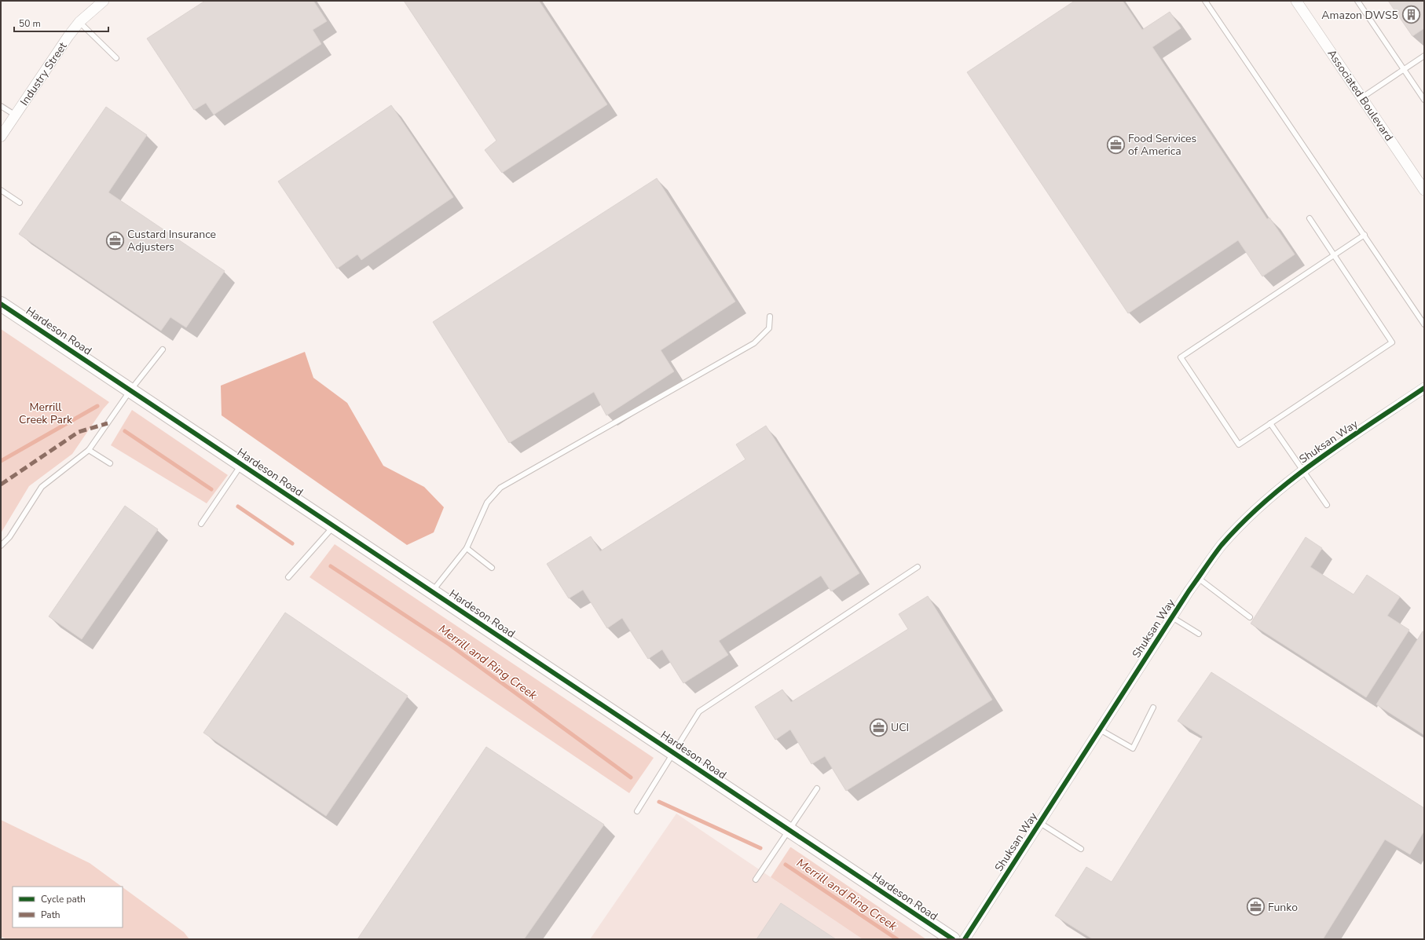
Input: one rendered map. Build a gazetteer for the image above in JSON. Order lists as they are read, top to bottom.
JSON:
{
  "streets": {
    "street": [
      "Industry Street",
      "Associated Boulevard",
      "Hardeson Road",
      "Shuksan Way"
    ]
  },
  "water": ["Merrill and Ring Creek"],
  "parks": ["Merrill Creek Park"],
  "places": {
    "building": ["Amazon DWS5"],
    "office": [
      "Food Services of America",
      "Custard Insurance Adjusters",
      "UCI",
      "Funko"
    ]
  },
  "legend": ["Cycle path", "Path"],
  "scale_bar": "50 m"
}
